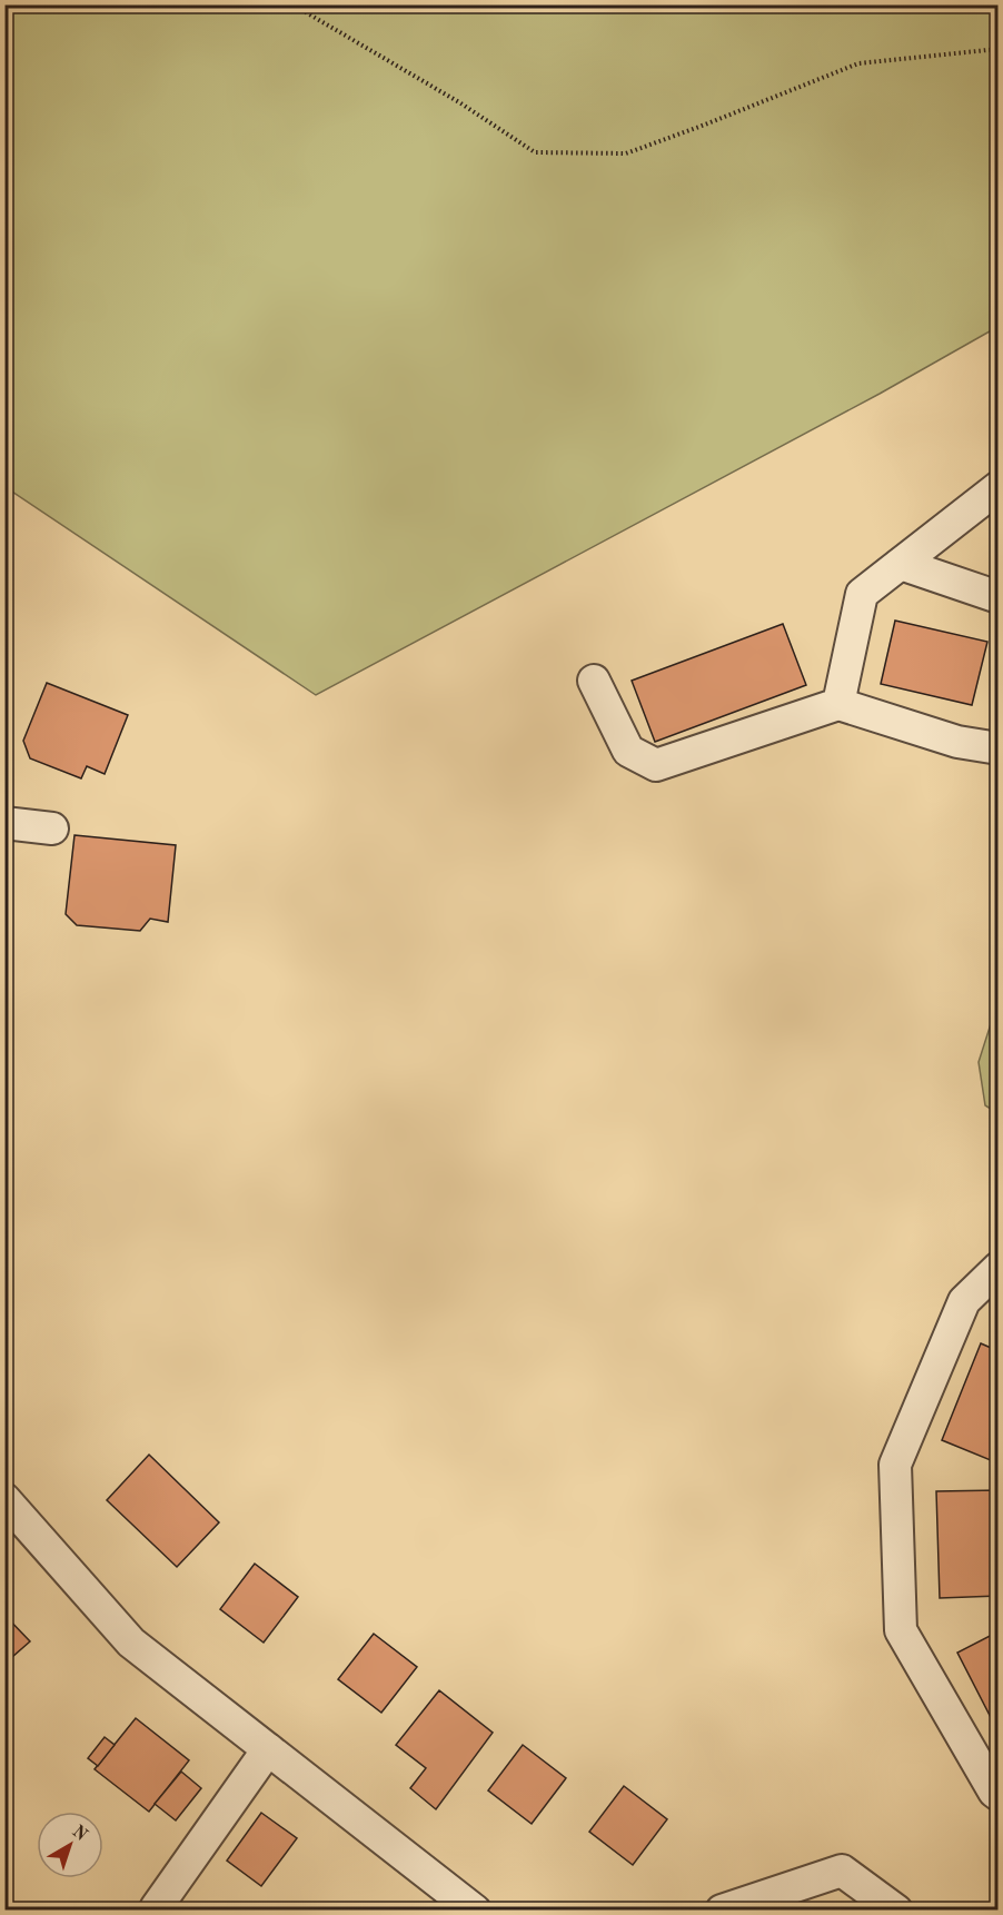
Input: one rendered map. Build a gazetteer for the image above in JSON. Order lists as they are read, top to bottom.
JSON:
{
  "north": "top right"
}
